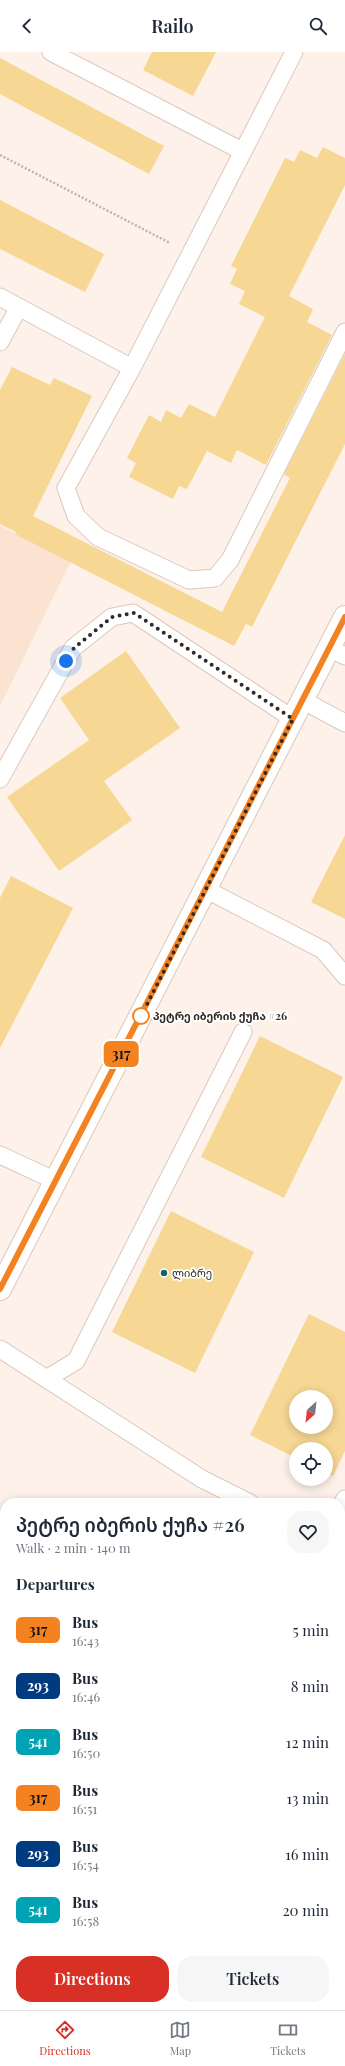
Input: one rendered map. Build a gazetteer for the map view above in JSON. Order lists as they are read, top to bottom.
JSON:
{
  "places": ["პეტრე იბერის ქუჩა #26", "ლიბრე"],
  "lines": ["bus line 317"],
  "north": "bottom left",
  "page": {
    "header": "Railo",
    "on_map": "317",
    "heading": [
      ["პეტრე იბერის ქუჩა #26", "Walk · 2 min · 140 m"],
      "Departures"
    ],
    "list": [
      {
        "mark": "317",
        "name": "Bus",
        "note": "16:43",
        "value": "5 min"
      },
      {
        "mark": "293",
        "name": "Bus",
        "note": "16:46",
        "value": "8 min"
      },
      {
        "mark": "541",
        "name": "Bus",
        "note": "16:50",
        "value": "12 min"
      },
      {
        "mark": "317",
        "name": "Bus",
        "note": "16:51",
        "value": "13 min"
      },
      {
        "mark": "293",
        "name": "Bus",
        "note": "16:54",
        "value": "16 min"
      },
      {
        "mark": "541",
        "name": "Bus",
        "note": "16:58",
        "value": "20 min"
      }
    ],
    "buttons": ["Directions", "Tickets"],
    "tabs": ["Directions", "Map", "Tickets"]
  }
}
